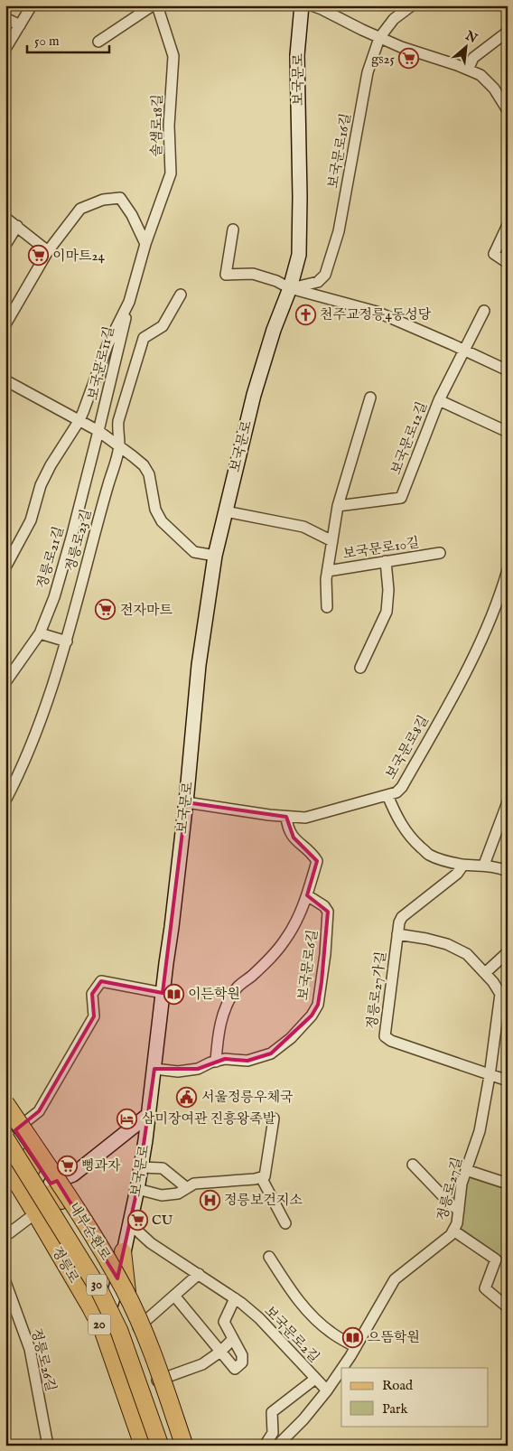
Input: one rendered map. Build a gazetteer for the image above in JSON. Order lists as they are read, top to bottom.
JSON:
{
  "streets": {
    "highway": ["내부순환로", "30"],
    "main road": ["보국문로", "정릉로", "20"],
    "street": [
      "솔샘로18길",
      "보국문로16길",
      "보국문로11길",
      "보국문로12길",
      "정릉로23길",
      "보국문로10길",
      "정릉로21길",
      "보국문로8길",
      "보국문로6길",
      "정릉로27가길",
      "정릉로27길",
      "보국문로2길",
      "정릉로26길"
    ]
  },
  "crossings": [
    ["보국문로", "보국문로16길"],
    ["보국문로", "보국문로8길"],
    ["보국문로", "보국문로6길"],
    ["보국문로", "정릉로"],
    ["보국문로", "20"],
    ["보국문로", "보국문로2길"],
    ["솔샘로18길", "보국문로11길"],
    ["보국문로11길", "정릉로21길"],
    ["보국문로8길", "보국문로6길"],
    ["정릉로27가길", "정릉로27길"],
    ["정릉로27길", "보국문로2길"],
    ["내부순환로", "20"]
  ],
  "places": {
    "supermarket": [
      "gs25",
      "이마트24",
      "전자마트",
      "뻥과자",
      "CU"
    ],
    "church": ["천주교정릉4동성당"],
    "library": ["이든학원", "으뜸학원"],
    "public building": ["서울정릉우체국"],
    "hotel": ["삼미장여관 진흥왕족발"],
    "hospital": ["정릉보건지소"]
  },
  "legend": ["Road", "Park"],
  "scale_bar": "50 m",
  "north": "top right"
}
